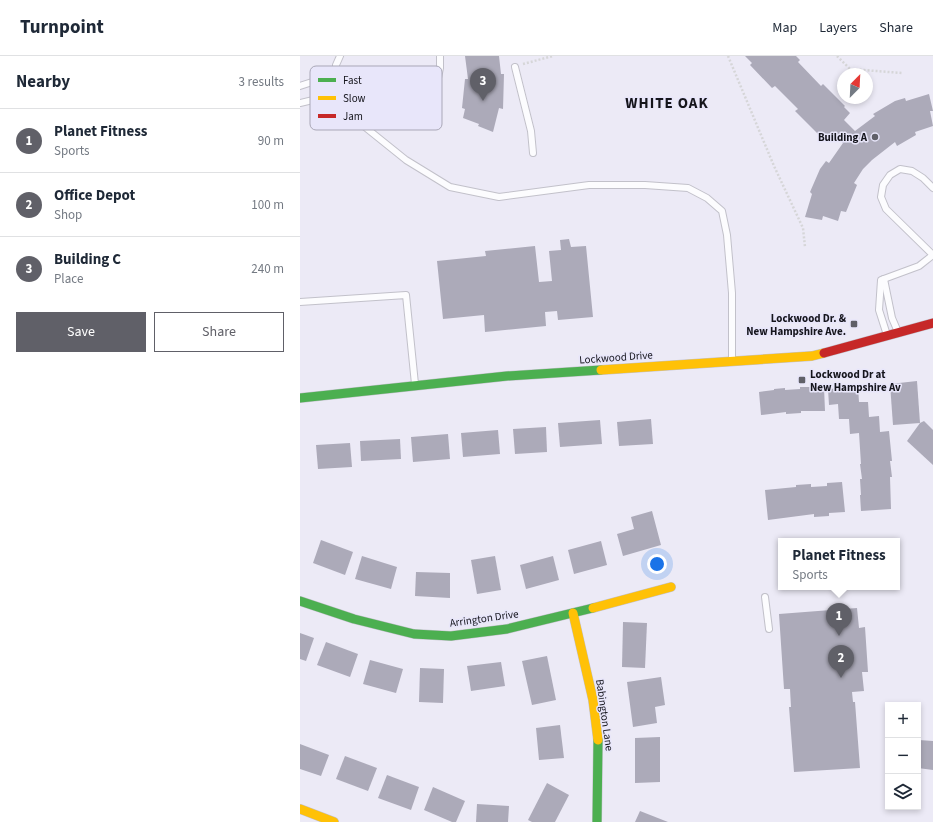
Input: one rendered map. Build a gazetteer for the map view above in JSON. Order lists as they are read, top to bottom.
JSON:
{
  "streets": {
    "street": ["Lockwood Drive", "Arrington Drive", "Babington Lane"]
  },
  "crossings": [
    ["Arrington Drive", "Babington Lane"]
  ],
  "districts": ["WHITE OAK"],
  "places": {
    "other": ["Building A"],
    "transit": ["Lockwood Dr. & New Hampshire Ave.", "Lockwood Dr at New Hampshire Av"]
  },
  "legend": ["Fast", "Slow", "Jam"],
  "north": "top right",
  "page": {
    "header": "Turnpoint",
    "nav": ["Map", "Layers", "Share"],
    "heading": ["Nearby", "3 results"],
    "pins": ["3", "1", "2"],
    "list": [
      {
        "mark": "1",
        "name": "Planet Fitness",
        "note": "Sports",
        "value": "90 m"
      },
      {
        "mark": "2",
        "name": "Office Depot",
        "note": "Shop",
        "value": "100 m"
      },
      {
        "mark": "3",
        "name": "Building C",
        "note": "Place",
        "value": "240 m"
      }
    ],
    "buttons": ["Save", "Share"],
    "popup": ["Planet Fitness", "Sports"],
    "map_buttons": ["+", "−"]
  }
}
